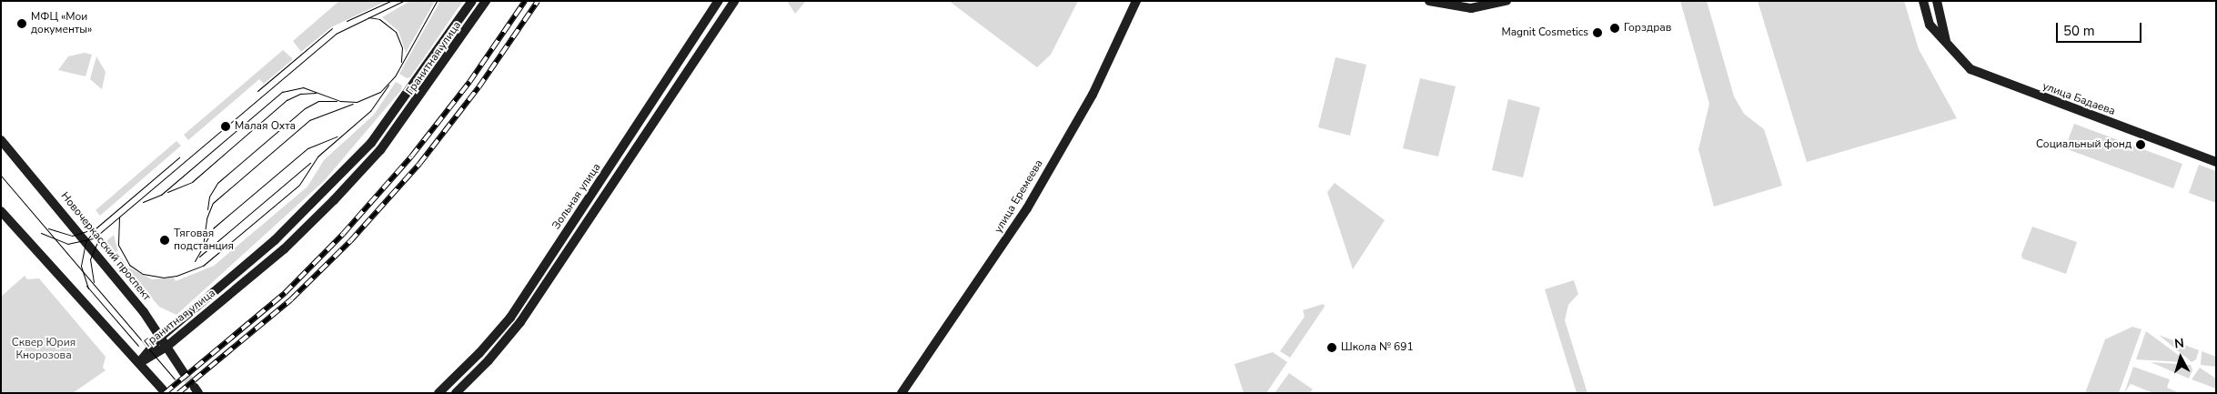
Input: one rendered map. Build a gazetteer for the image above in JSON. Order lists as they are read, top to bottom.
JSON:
{
  "streets": {
    "street": [
      "Гранитная улица",
      "улица Бадаева",
      "Зольная улица",
      "улица Еремеева",
      "Новочеркасский проспект"
    ]
  },
  "crossings": [
    ["Гранитная улица", "Новочеркасский проспект"]
  ],
  "parks": ["Сквер Юрия Кнорозова"],
  "places": [
    "МФЦ «Мои документы»",
    "Горздрав",
    "Magnit Cosmetics",
    "Малая Охта",
    "Социальный фонд",
    "Тяговая подстанция",
    "Школа № 691"
  ],
  "scale_bar": "50 m",
  "north": "top"
}
